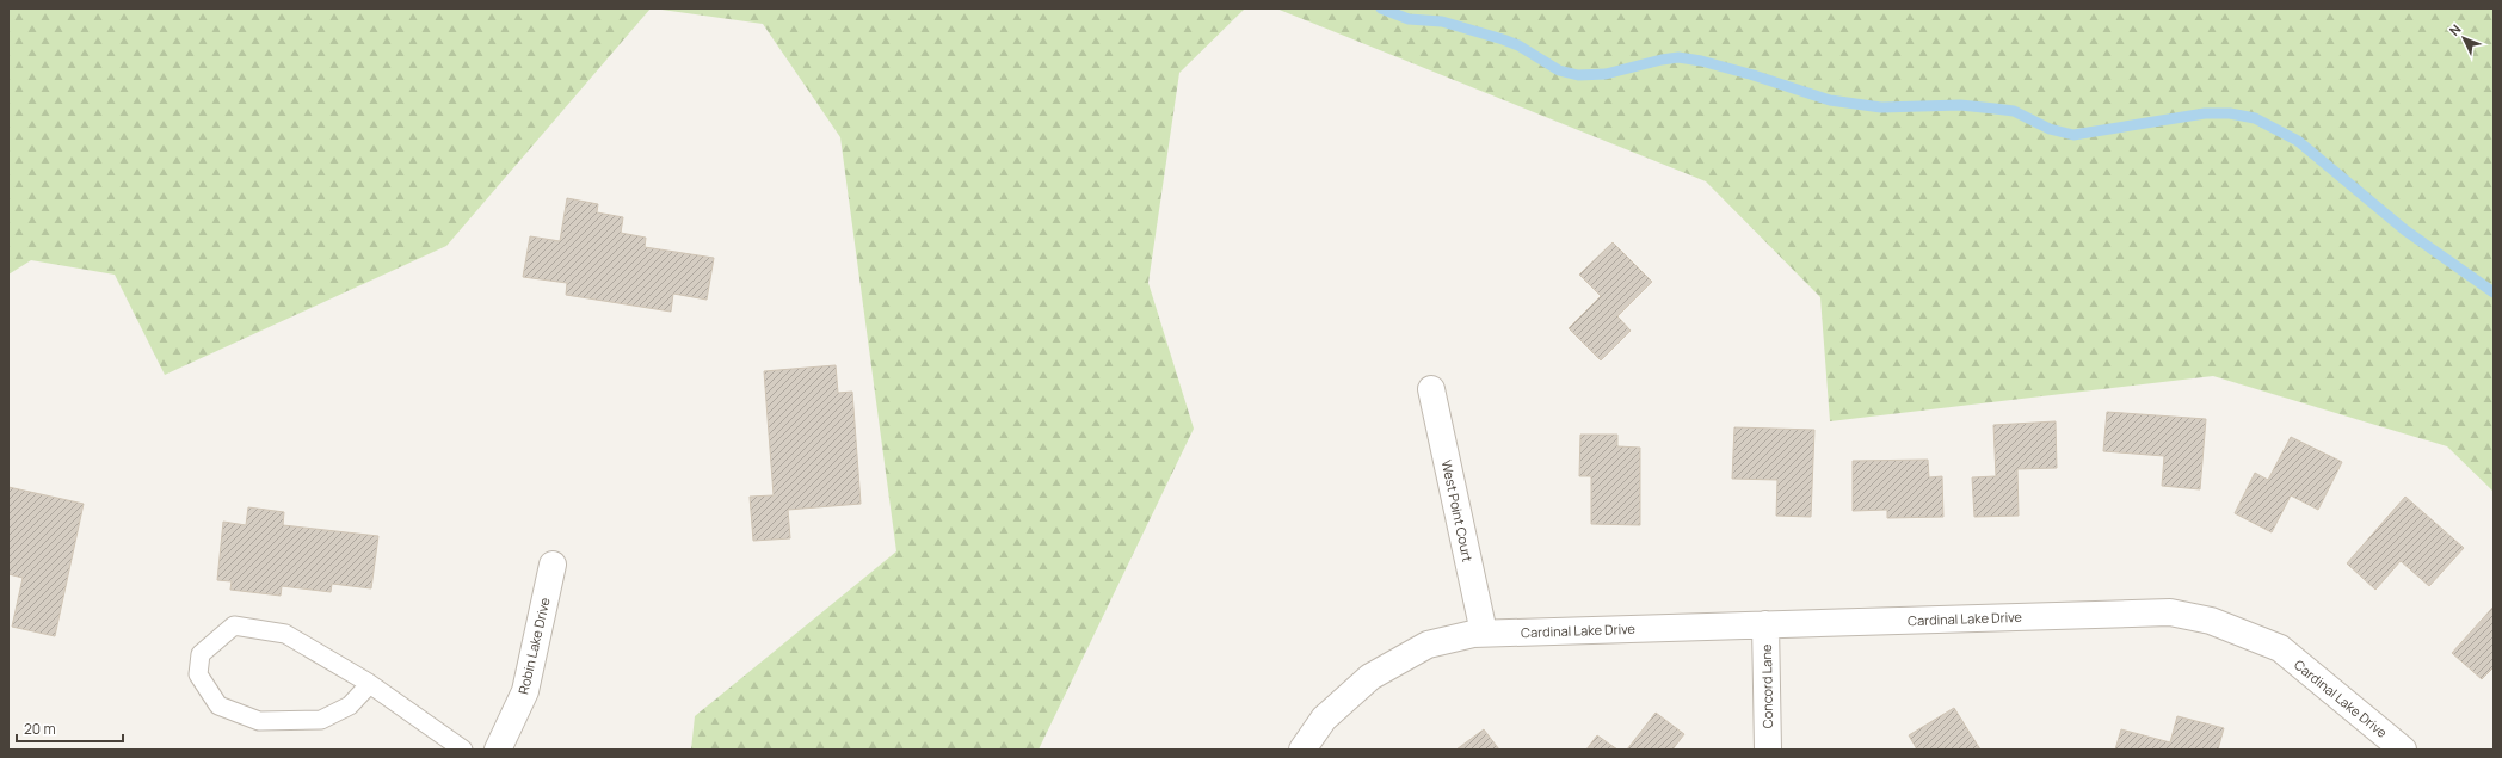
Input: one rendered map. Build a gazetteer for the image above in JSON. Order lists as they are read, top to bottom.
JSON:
{
  "streets": {
    "street": [
      "West Point Court",
      "Cardinal Lake Drive",
      "Robin Lake Drive",
      "Concord Lane"
    ]
  },
  "crossings": [
    ["West Point Court", "Cardinal Lake Drive"],
    ["Cardinal Lake Drive", "Concord Lane"]
  ],
  "scale_bar": "20 m",
  "north": "top left"
}
